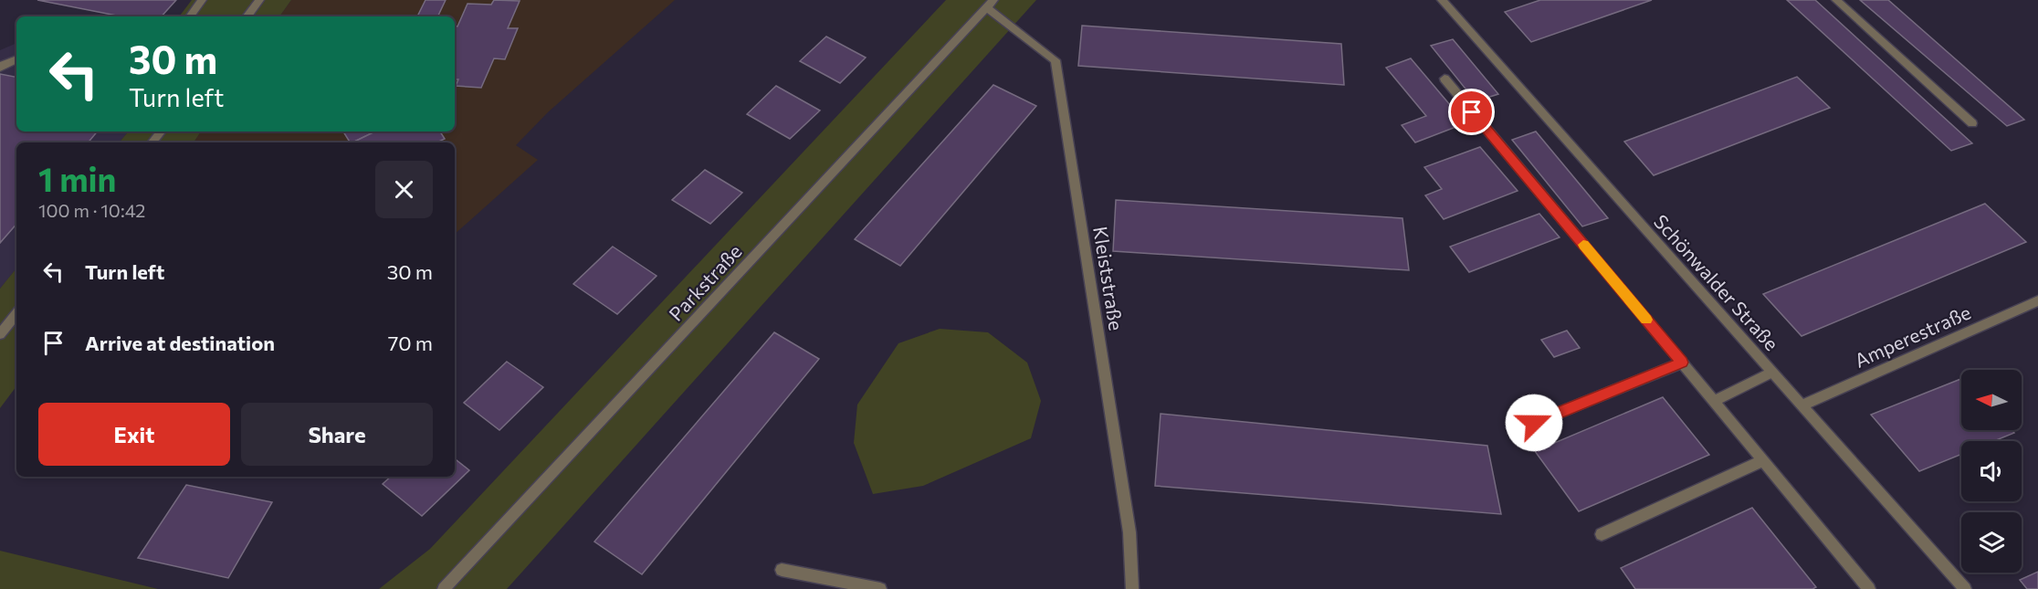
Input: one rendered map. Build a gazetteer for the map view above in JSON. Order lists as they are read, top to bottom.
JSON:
{
  "streets": {
    "street": [
      "Kleiststraße",
      "Parkstraße",
      "Schönwalder Straße",
      "Amperestraße"
    ]
  },
  "crossings": [
    ["Kleiststraße", "Parkstraße"],
    ["Schönwalder Straße", "Amperestraße"]
  ],
  "north": "left",
  "page": {
    "turn": ["30 m", "Turn left"],
    "heading": ["1 min", "100 m · 10:42"],
    "list": [
      {
        "name": "Turn left",
        "value": "30 m"
      },
      {
        "name": "Arrive at destination",
        "value": "70 m"
      }
    ],
    "buttons": ["Exit", "Share"]
  }
}
